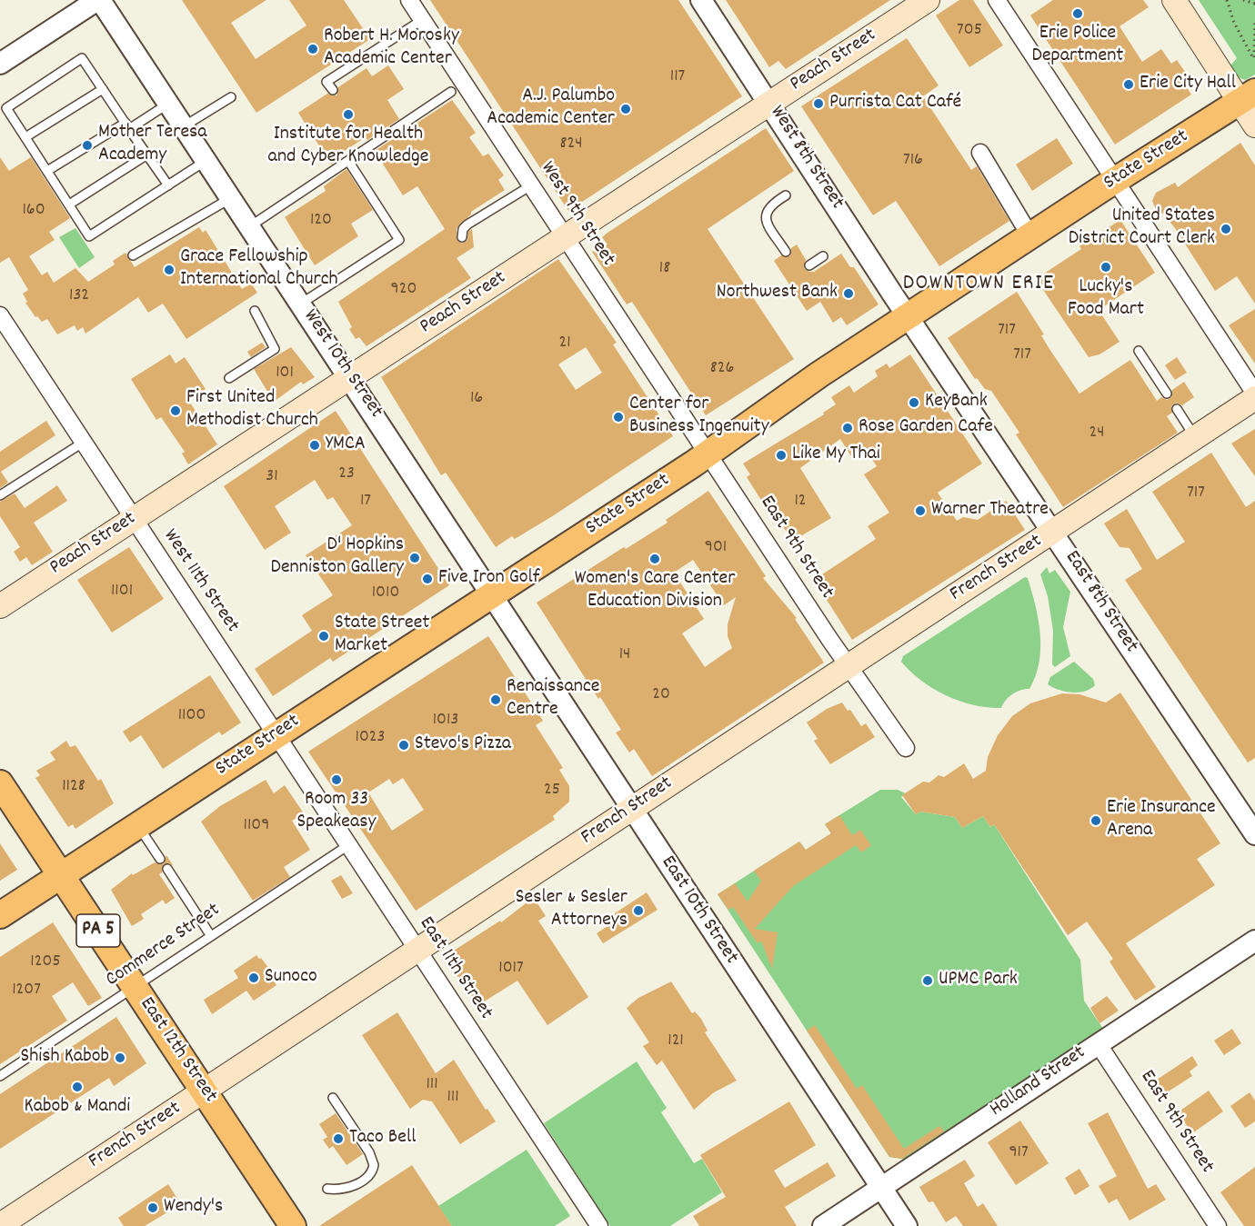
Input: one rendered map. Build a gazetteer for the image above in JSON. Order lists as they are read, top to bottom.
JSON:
{
  "streets": {
    "main road": [
      "Peach Street",
      "State Street",
      "French Street",
      "PA 5",
      "East 12th Street"
    ],
    "street": [
      "West 8th Street",
      "West 9th Street",
      "West 10th Street",
      "East 9th Street",
      "West 11th Street",
      "East 8th Street",
      "East 10th Street",
      "East 11th Street",
      "Holland Street"
    ],
    "lane": ["Commerce Street"]
  },
  "crossings": [
    ["Peach Street", "West 8th Street"],
    ["Peach Street", "West 9th Street"],
    ["Peach Street", "West 10th Street"],
    ["Peach Street", "West 11th Street"],
    ["West 8th Street", "State Street"],
    ["West 8th Street", "East 8th Street"],
    ["State Street", "West 9th Street"],
    ["State Street", "West 10th Street"],
    ["State Street", "East 9th Street"],
    ["State Street", "West 11th Street"],
    ["State Street", "East 8th Street"],
    ["State Street", "East 10th Street"],
    ["State Street", "PA 5"],
    ["State Street", "East 11th Street"],
    ["State Street", "East 12th Street"],
    ["West 9th Street", "East 9th Street"],
    ["West 10th Street", "East 10th Street"],
    ["East 9th Street", "French Street"],
    ["East 9th Street", "Holland Street"],
    ["French Street", "East 8th Street"],
    ["French Street", "East 10th Street"],
    ["French Street", "East 11th Street"],
    ["French Street", "East 12th Street"],
    ["West 11th Street", "East 11th Street"],
    ["East 10th Street", "Holland Street"],
    ["PA 5", "East 12th Street"],
    ["Commerce Street", "East 11th Street"],
    ["Commerce Street", "East 12th Street"]
  ],
  "districts": ["DOWNTOWN ERIE"],
  "places": [
    "Erie Police Department",
    "Robert H. Morosky Academic Center",
    "Erie City Hall",
    "Purrista Cat Café",
    "A.J. Palumbo Academic Center",
    "Institute for Health and Cyber Knowledge",
    "Mother Teresa Academy",
    "United States District Court Clerk",
    "Lucky's Food Mart",
    "Grace Fellowship International Church",
    "Northwest Bank",
    "KeyBank",
    "First United Methodist Church",
    "Center for Business Ingenuity",
    "Rose Garden Cafe",
    "YMCA",
    "Like My Thai",
    "Warner Theatre",
    "D' Hopkins Denniston Gallery",
    "Women's Care Center Education Division",
    "Five Iron Golf",
    "State Street Market",
    "Renaissance Centre",
    "Stevo's Pizza",
    "Room 33 Speakeasy",
    "Erie Insurance Arena",
    "Sesler & Sesler Attorneys",
    "Sunoco",
    "UPMC Park",
    "Shish Kabob",
    "Kabob & Mandi",
    "Taco Bell",
    "Wendy's"
  ],
  "house_numbers": [
    "705",
    "117",
    "824",
    "716",
    "160",
    "120",
    "18",
    "920",
    "132",
    "717",
    "21",
    "717",
    "826",
    "101",
    "16",
    "24",
    "23",
    "31",
    "717",
    "17",
    "12",
    "901",
    "1101",
    "1010",
    "14",
    "20",
    "1100",
    "1013",
    "1023",
    "1128",
    "25",
    "1109",
    "1205",
    "1017",
    "1207",
    "121",
    "111",
    "111",
    "917"
  ]
}
